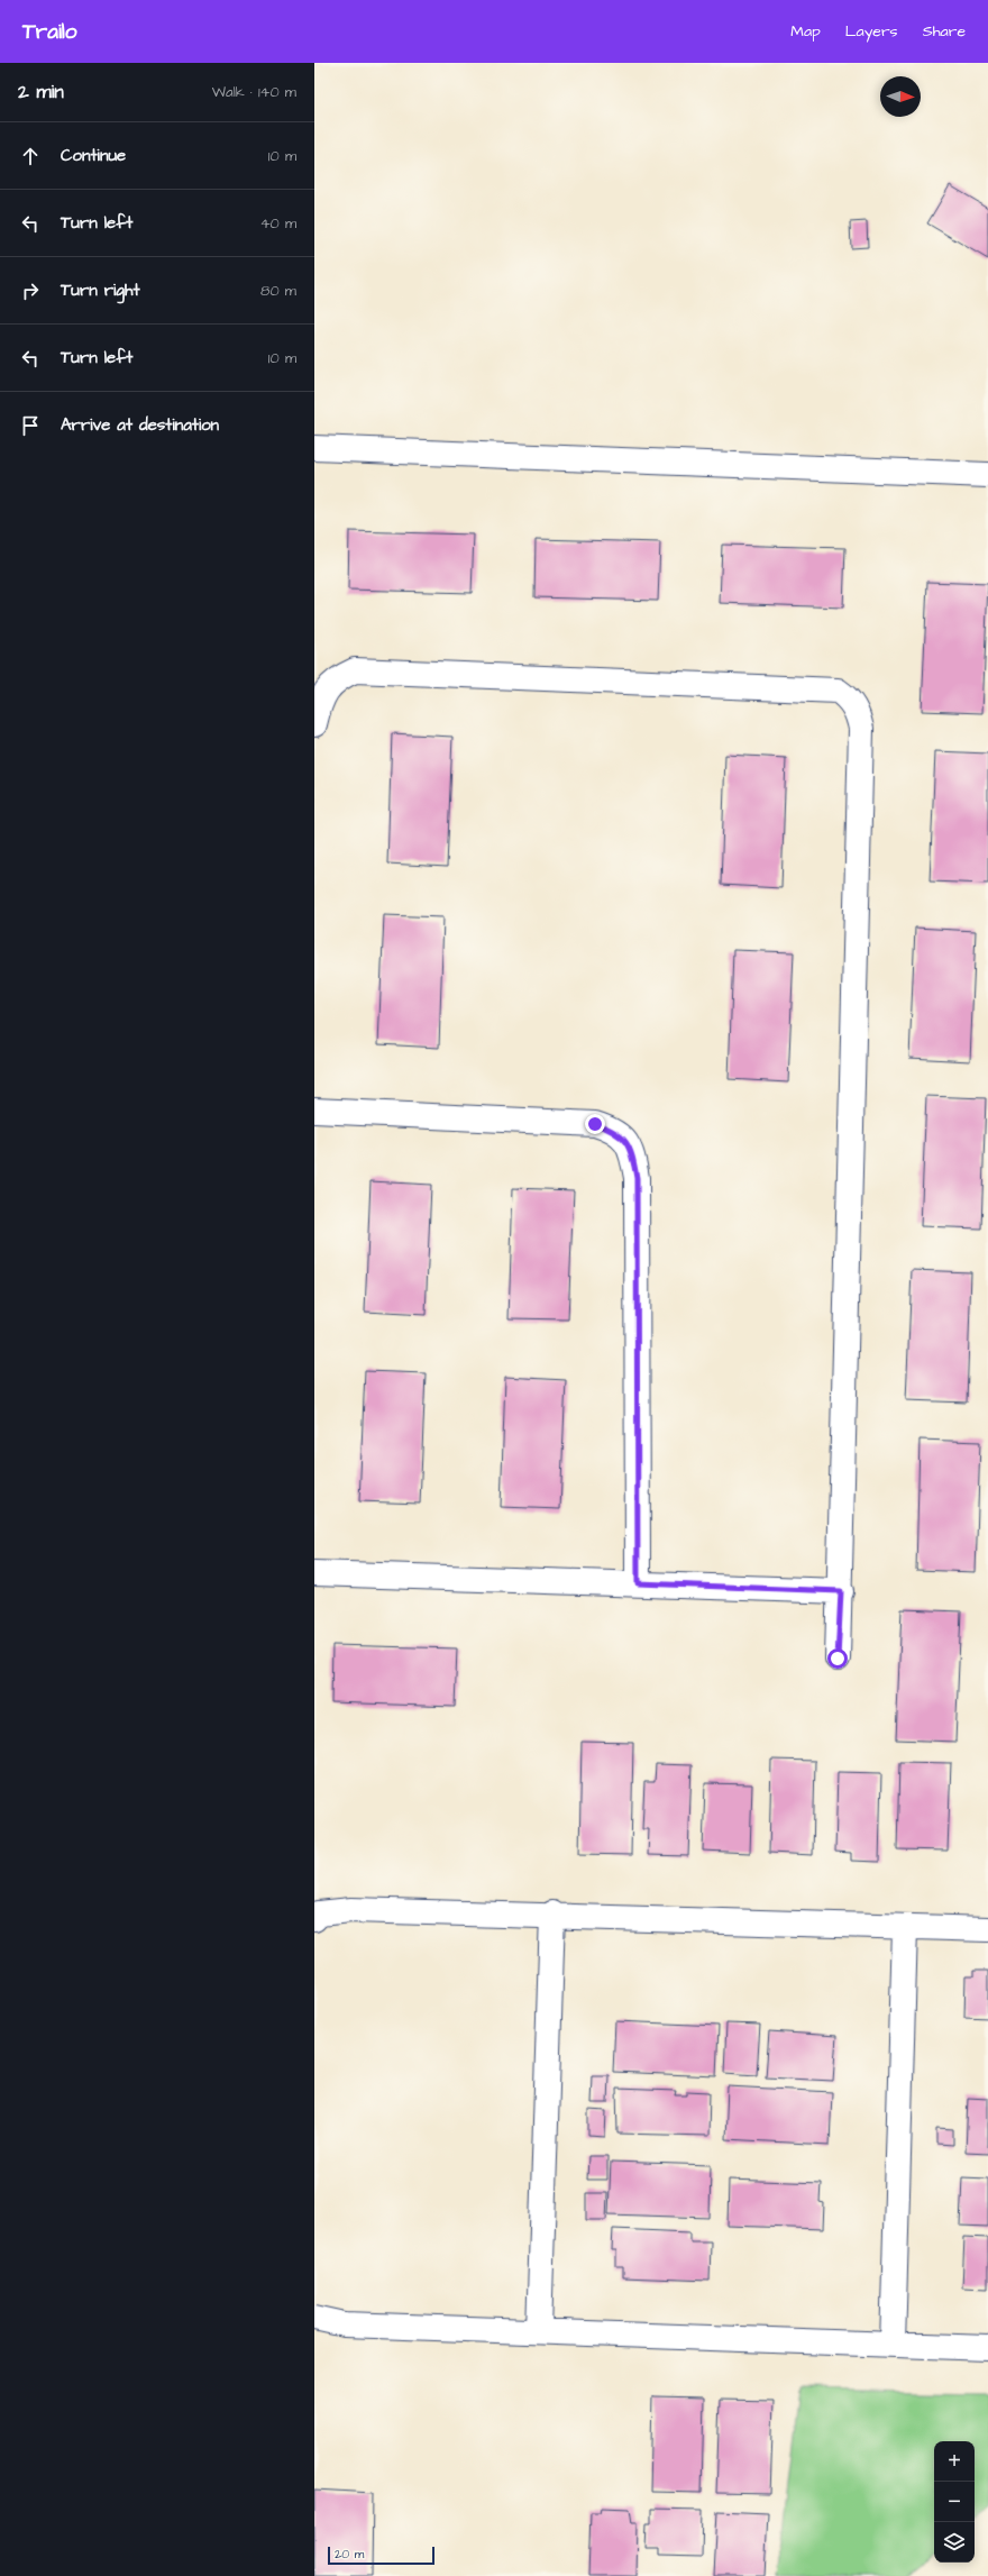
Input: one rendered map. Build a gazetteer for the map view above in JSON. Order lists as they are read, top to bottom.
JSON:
{
  "scale_bar": "20 m",
  "north": "right",
  "page": {
    "header": "Trailo",
    "nav": ["Map", "Layers", "Share"],
    "heading": ["2 min", "Walk · 140 m"],
    "list": [
      ["Continue", "10 m"],
      ["Turn left", "40 m"],
      ["Turn right", "80 m"],
      ["Turn left", "10 m"],
      "Arrive at destination"
    ],
    "map_buttons": ["+", "−"],
    "scale": "20 m"
  }
}
